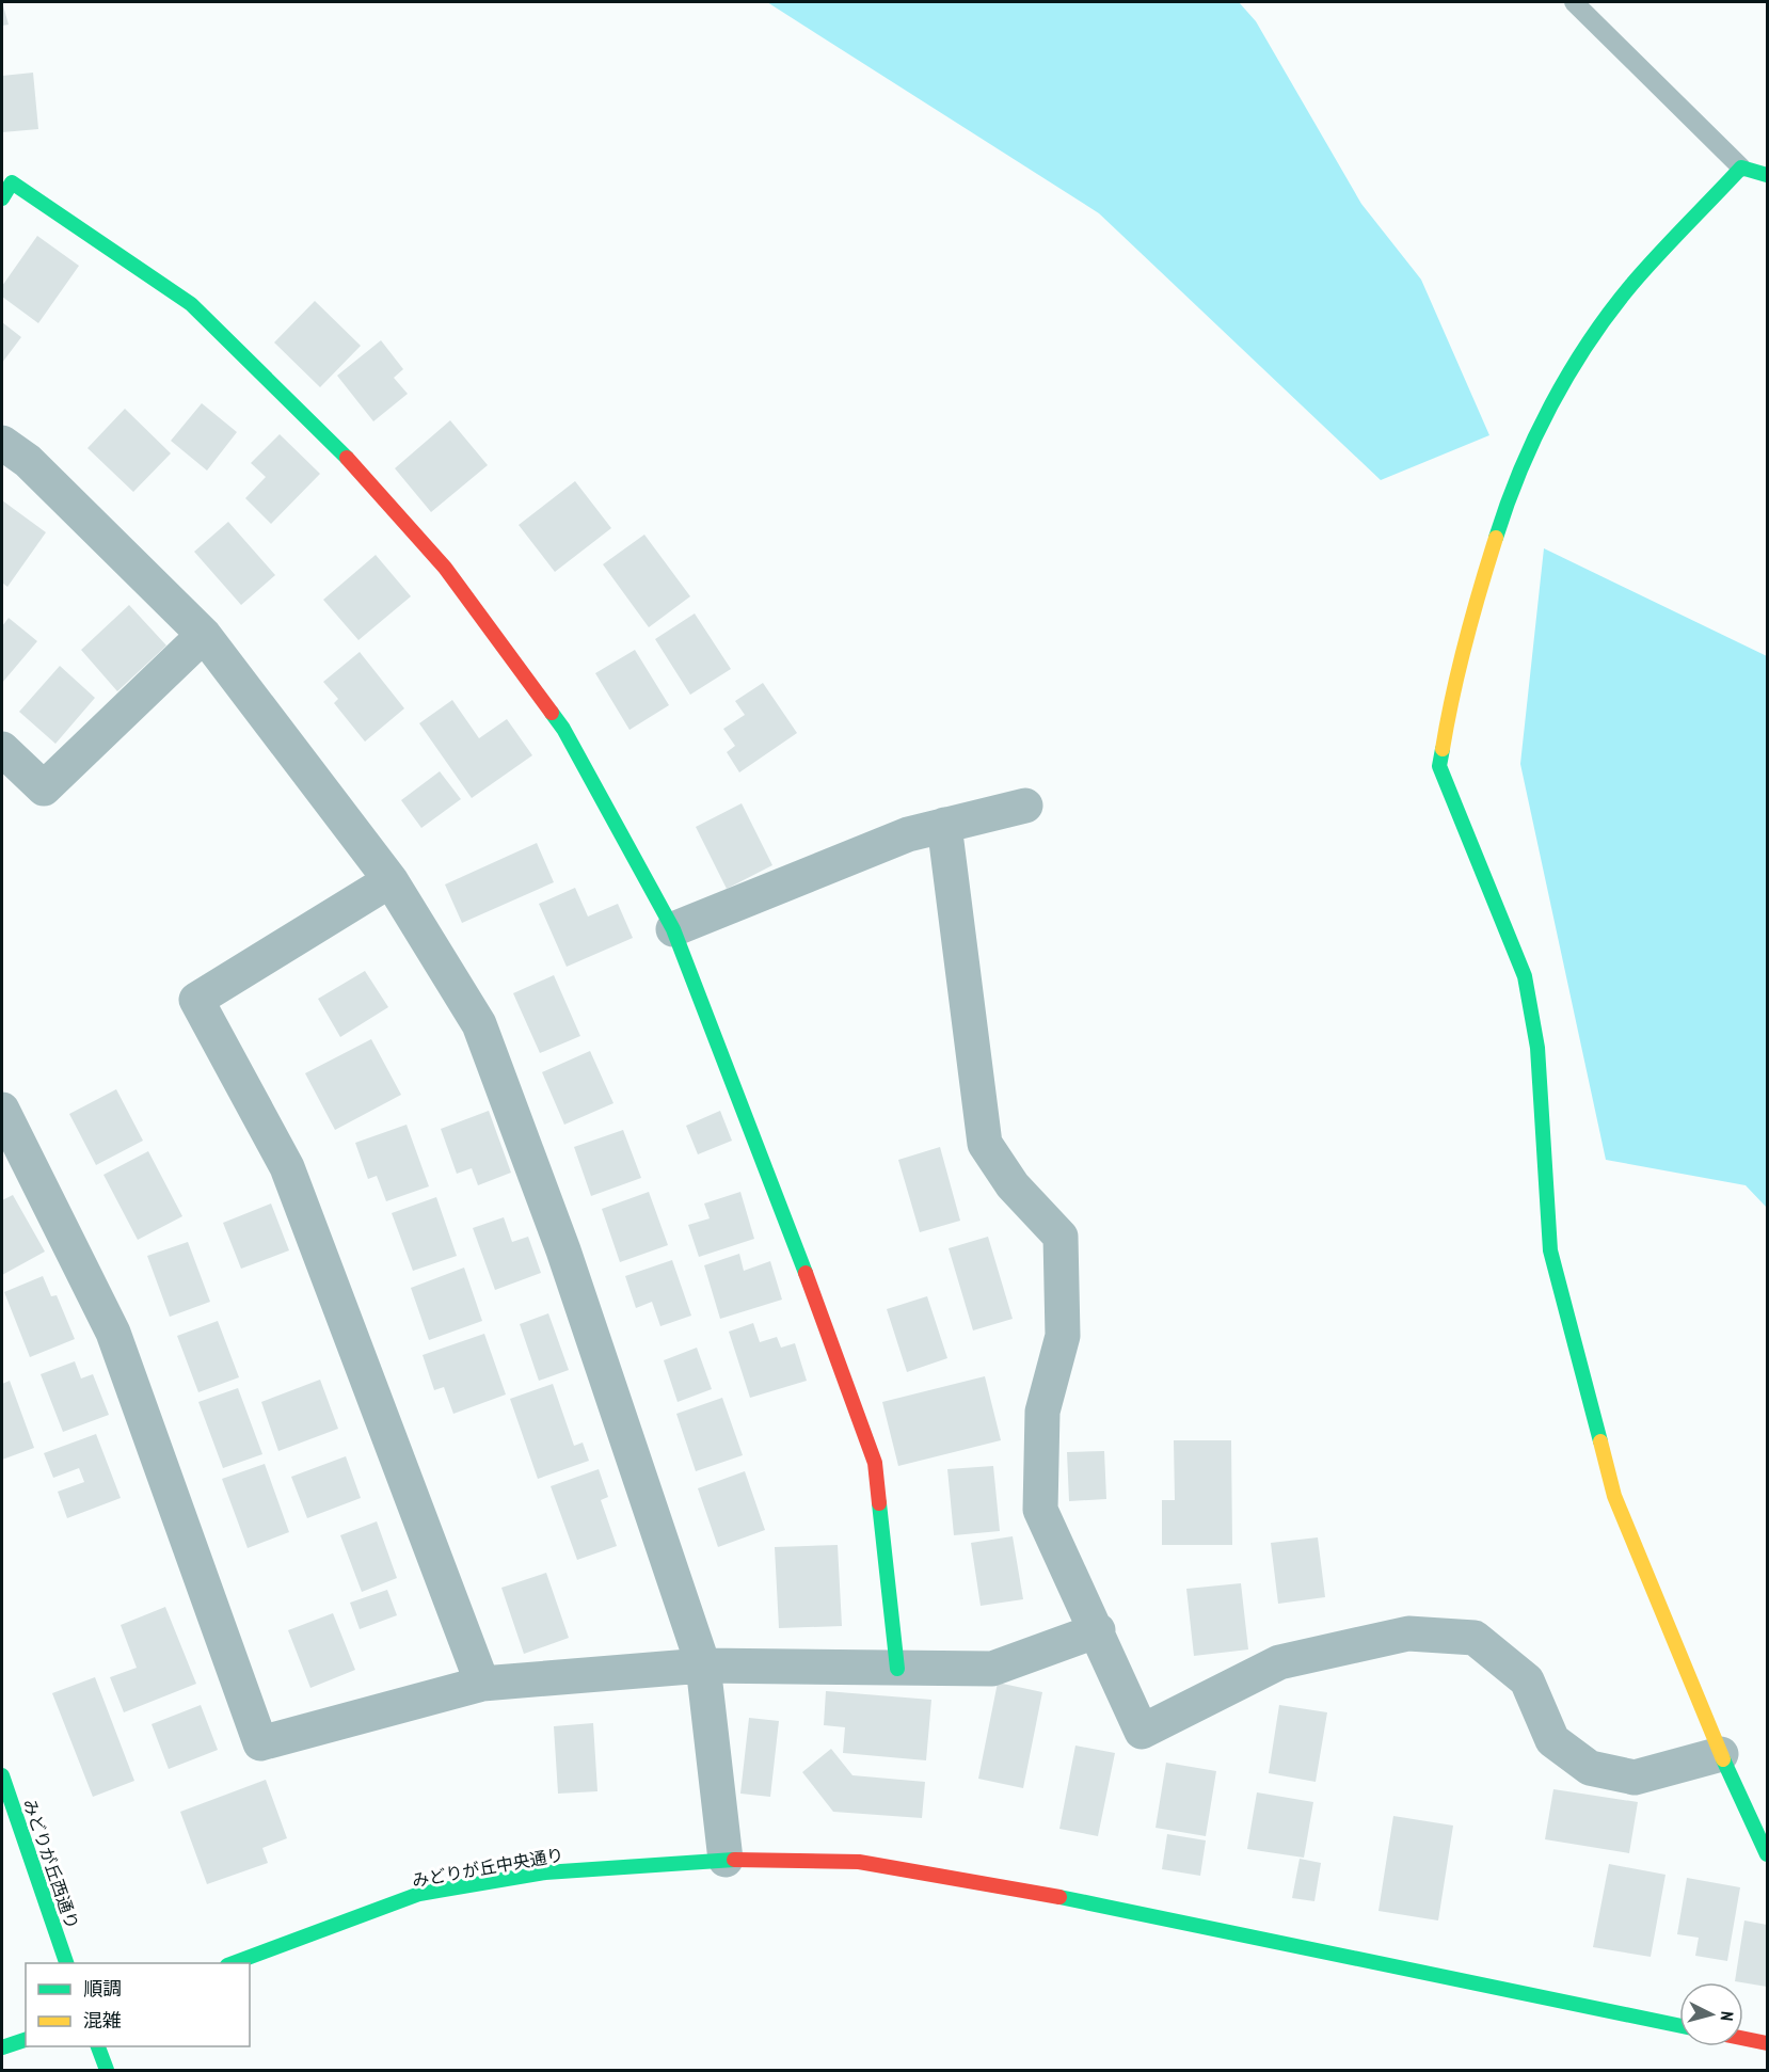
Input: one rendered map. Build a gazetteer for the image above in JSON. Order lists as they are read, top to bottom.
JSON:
{
  "streets": {
    "street": ["みどりが丘西通り", "みどりが丘中央通り"]
  },
  "legend": ["順調", "混雑"],
  "north": "right"
}
